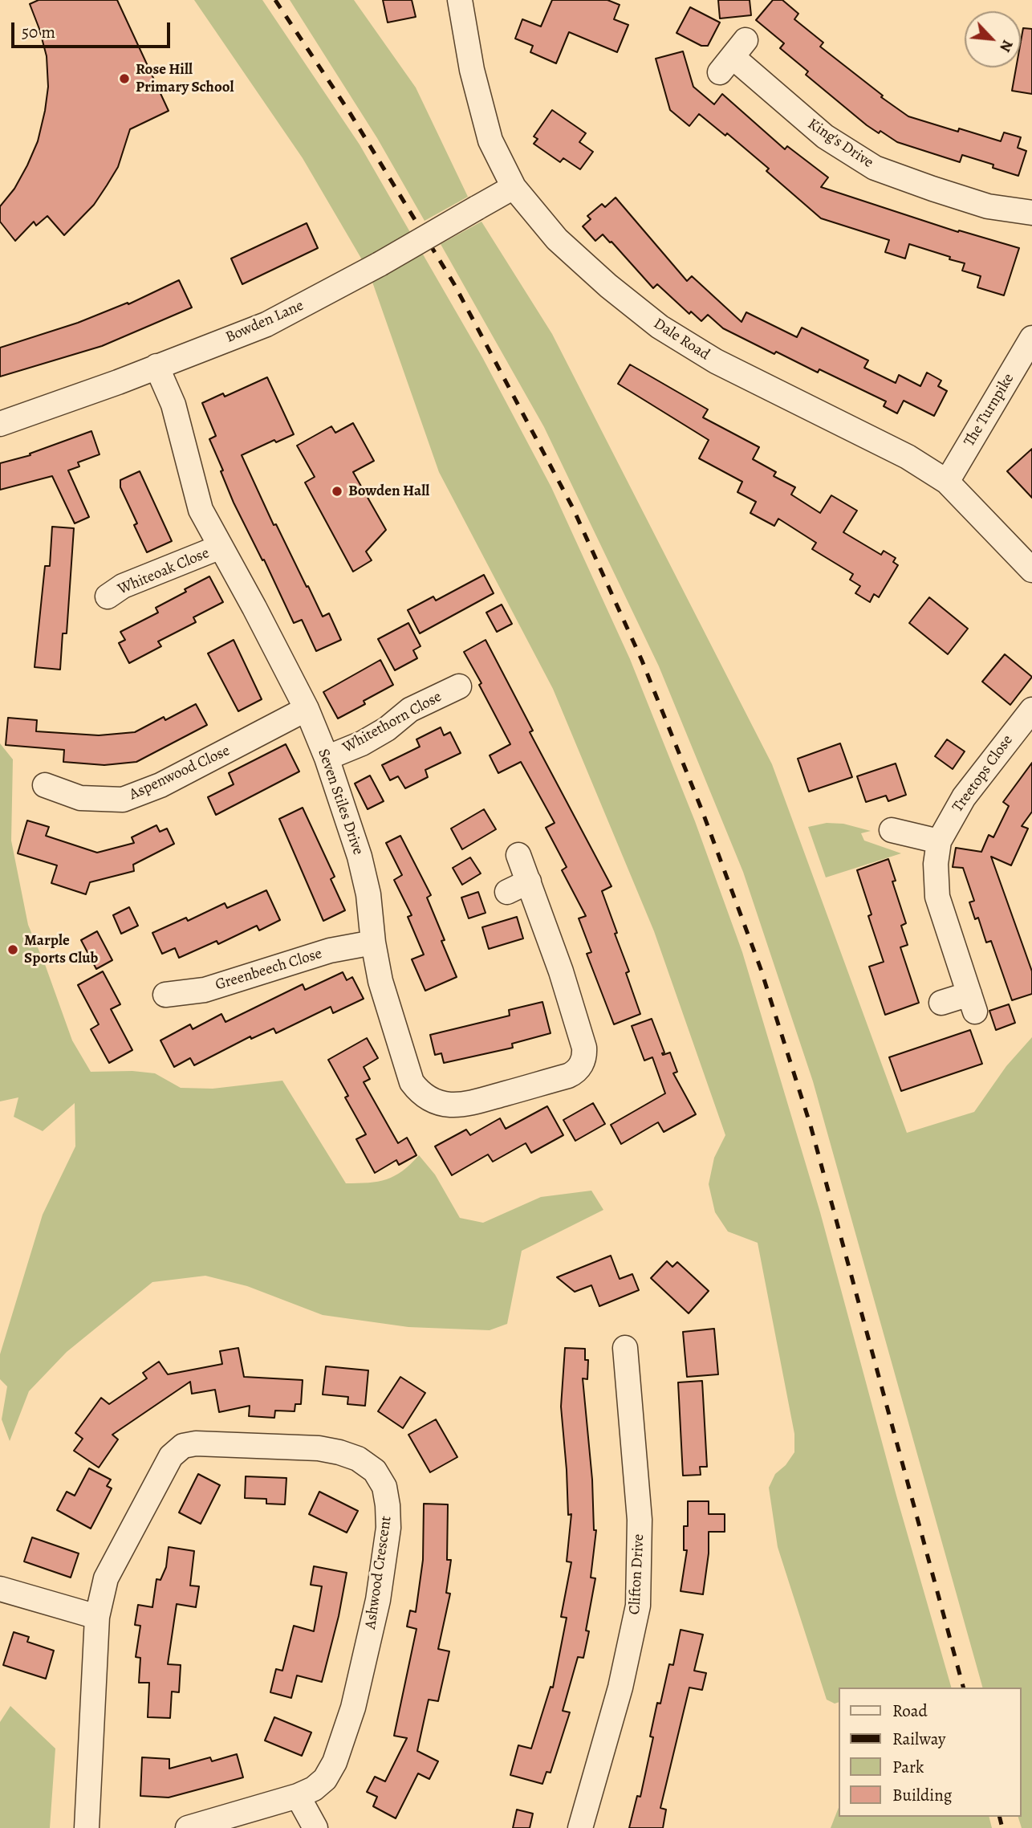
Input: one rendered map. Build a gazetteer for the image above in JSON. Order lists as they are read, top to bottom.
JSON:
{
  "streets": {
    "street": [
      "King's Drive",
      "Bowden Lane",
      "Dale Road",
      "The Turnpike",
      "Whiteoak Close",
      "Whitethorn Close",
      "Aspenwood Close",
      "Treetops Close",
      "Seven Stiles Drive",
      "Greenbeech Close",
      "Ashwood Crescent",
      "Clifton Drive"
    ]
  },
  "crossings": [
    ["Bowden Lane", "Dale Road"],
    ["Bowden Lane", "Seven Stiles Drive"],
    ["Dale Road", "The Turnpike"],
    ["Whiteoak Close", "Seven Stiles Drive"],
    ["Whitethorn Close", "Seven Stiles Drive"],
    ["Aspenwood Close", "Seven Stiles Drive"],
    ["Seven Stiles Drive", "Greenbeech Close"]
  ],
  "places": ["Rose Hill Primary School", "Bowden Hall", "Marple Sports Club"],
  "legend": [
    "Road",
    "Railway",
    "Park",
    "Building"
  ],
  "scale_bar": "50 m",
  "north": "bottom right"
}
